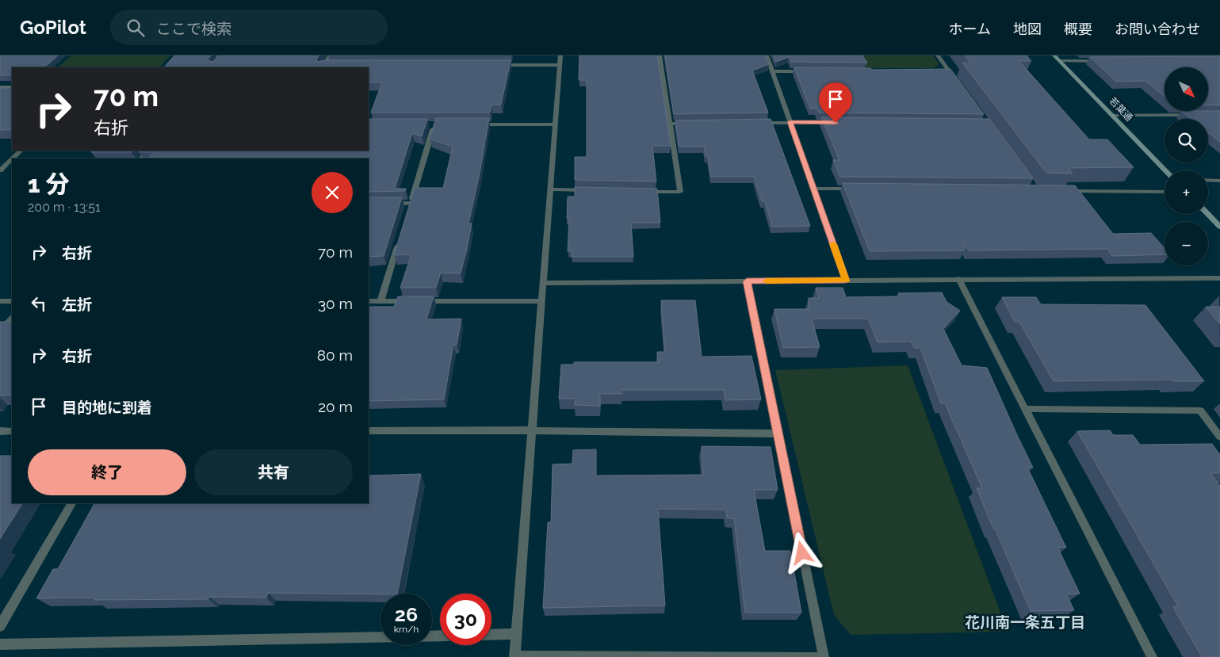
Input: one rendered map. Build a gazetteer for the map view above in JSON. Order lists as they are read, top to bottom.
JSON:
{
  "streets": {
    "street": ["若葉通"]
  },
  "districts": ["花川南一条五丁目"],
  "north": "bottom right",
  "page": {
    "header": "GoPilot",
    "search": "ここで検索",
    "nav": [
      "ホーム",
      "地図",
      "概要",
      "お問い合わせ"
    ],
    "map_buttons": ["+", "−"],
    "turn": ["70 m", "右折"],
    "heading": ["1 分", "200 m · 13:51"],
    "list": [
      {
        "name": "右折",
        "value": "70 m"
      },
      {
        "name": "左折",
        "value": "30 m"
      },
      {
        "name": "右折",
        "value": "80 m"
      },
      {
        "name": "目的地に到着",
        "value": "20 m"
      }
    ],
    "buttons": ["終了", "共有"],
    "speed": "26 km/h",
    "limit": "30"
  }
}
